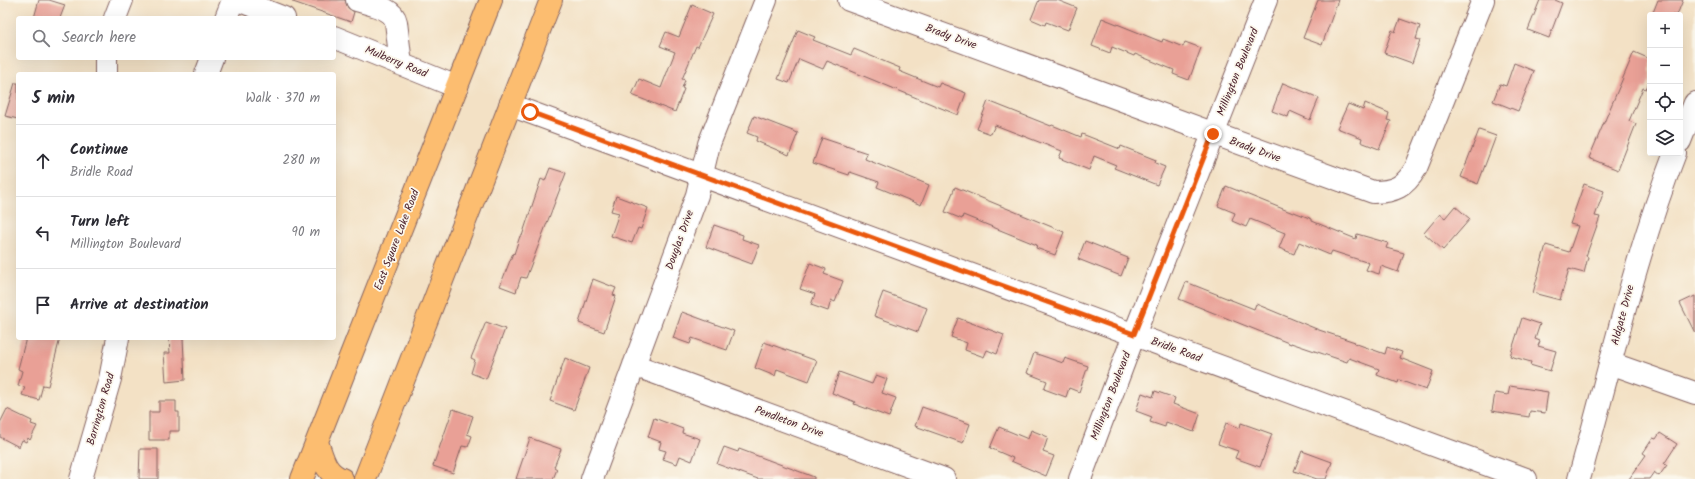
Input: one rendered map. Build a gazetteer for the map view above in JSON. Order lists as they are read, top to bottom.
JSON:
{
  "streets": {
    "highway": ["East Square Lake Road"],
    "street": [
      "Brady Drive",
      "Mulberry Road",
      "Millington Boulevard",
      "Douglas Drive",
      "Aldgate Drive",
      "Bridle Road",
      "Barrington Road",
      "Pendleton Drive"
    ]
  },
  "crossings": [
    ["Brady Drive", "Millington Boulevard"],
    ["Mulberry Road", "East Square Lake Road"],
    ["Millington Boulevard", "Bridle Road"],
    ["Douglas Drive", "Bridle Road"],
    ["Douglas Drive", "Pendleton Drive"]
  ],
  "page": {
    "map_buttons": ["+", "−"],
    "search": "Search here",
    "heading": ["5 min", "Walk · 370 m"],
    "list": [
      ["Continue", "Bridle Road", "280 m"],
      ["Turn left", "Millington Boulevard", "90 m"],
      "Arrive at destination"
    ]
  }
}
